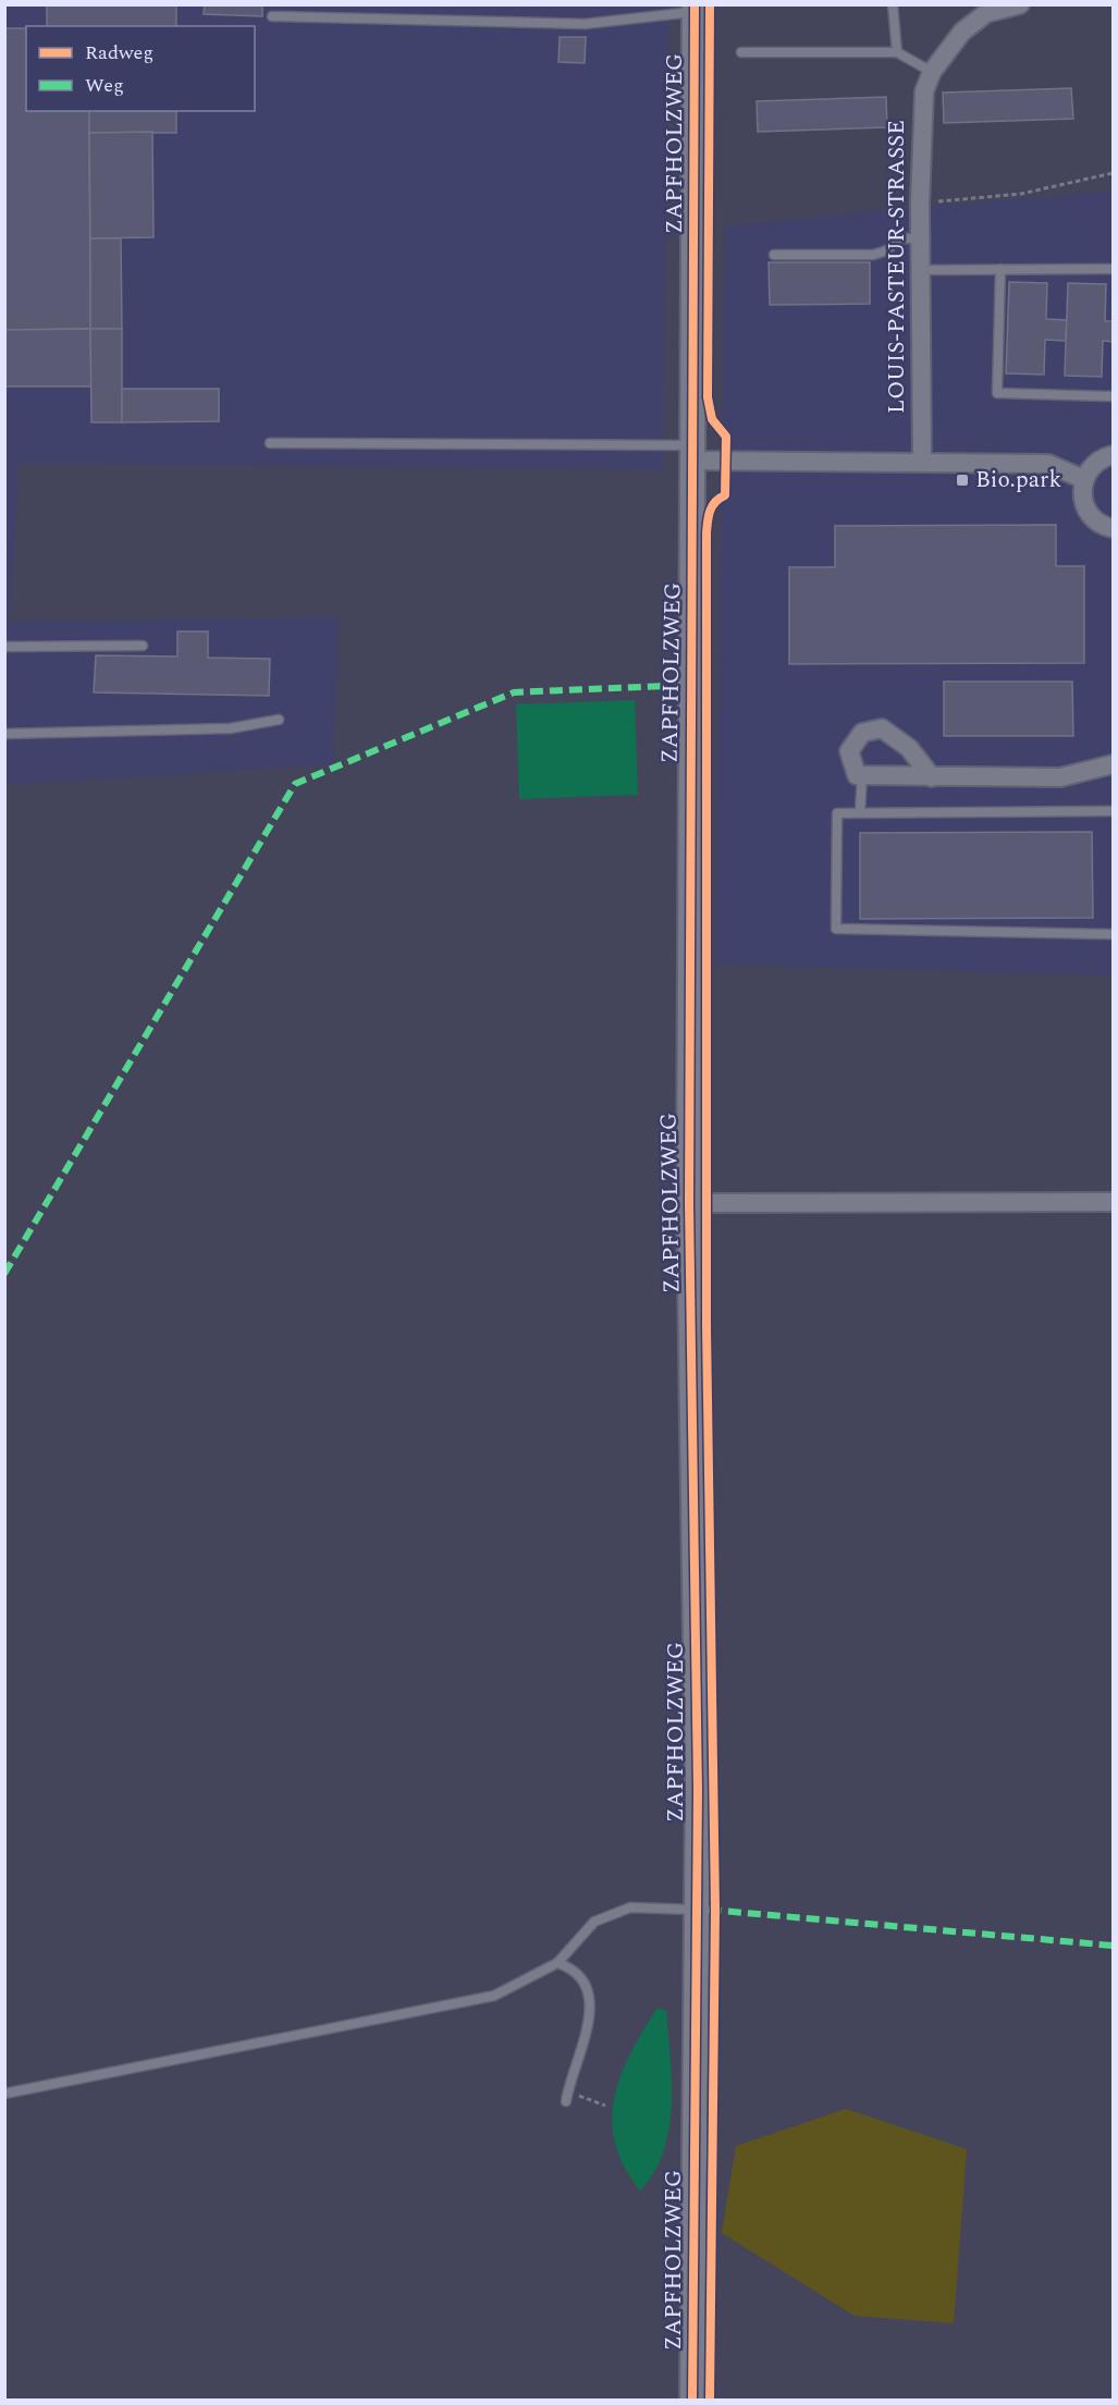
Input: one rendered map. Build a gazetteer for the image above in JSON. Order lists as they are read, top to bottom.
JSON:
{
  "streets": {
    "street": ["ZAPFHOLZWEG", "LOUIS-PASTEUR-STRASSE"]
  },
  "places": {
    "transit": ["Bio.park"]
  },
  "legend": ["Radweg", "Weg"]
}
